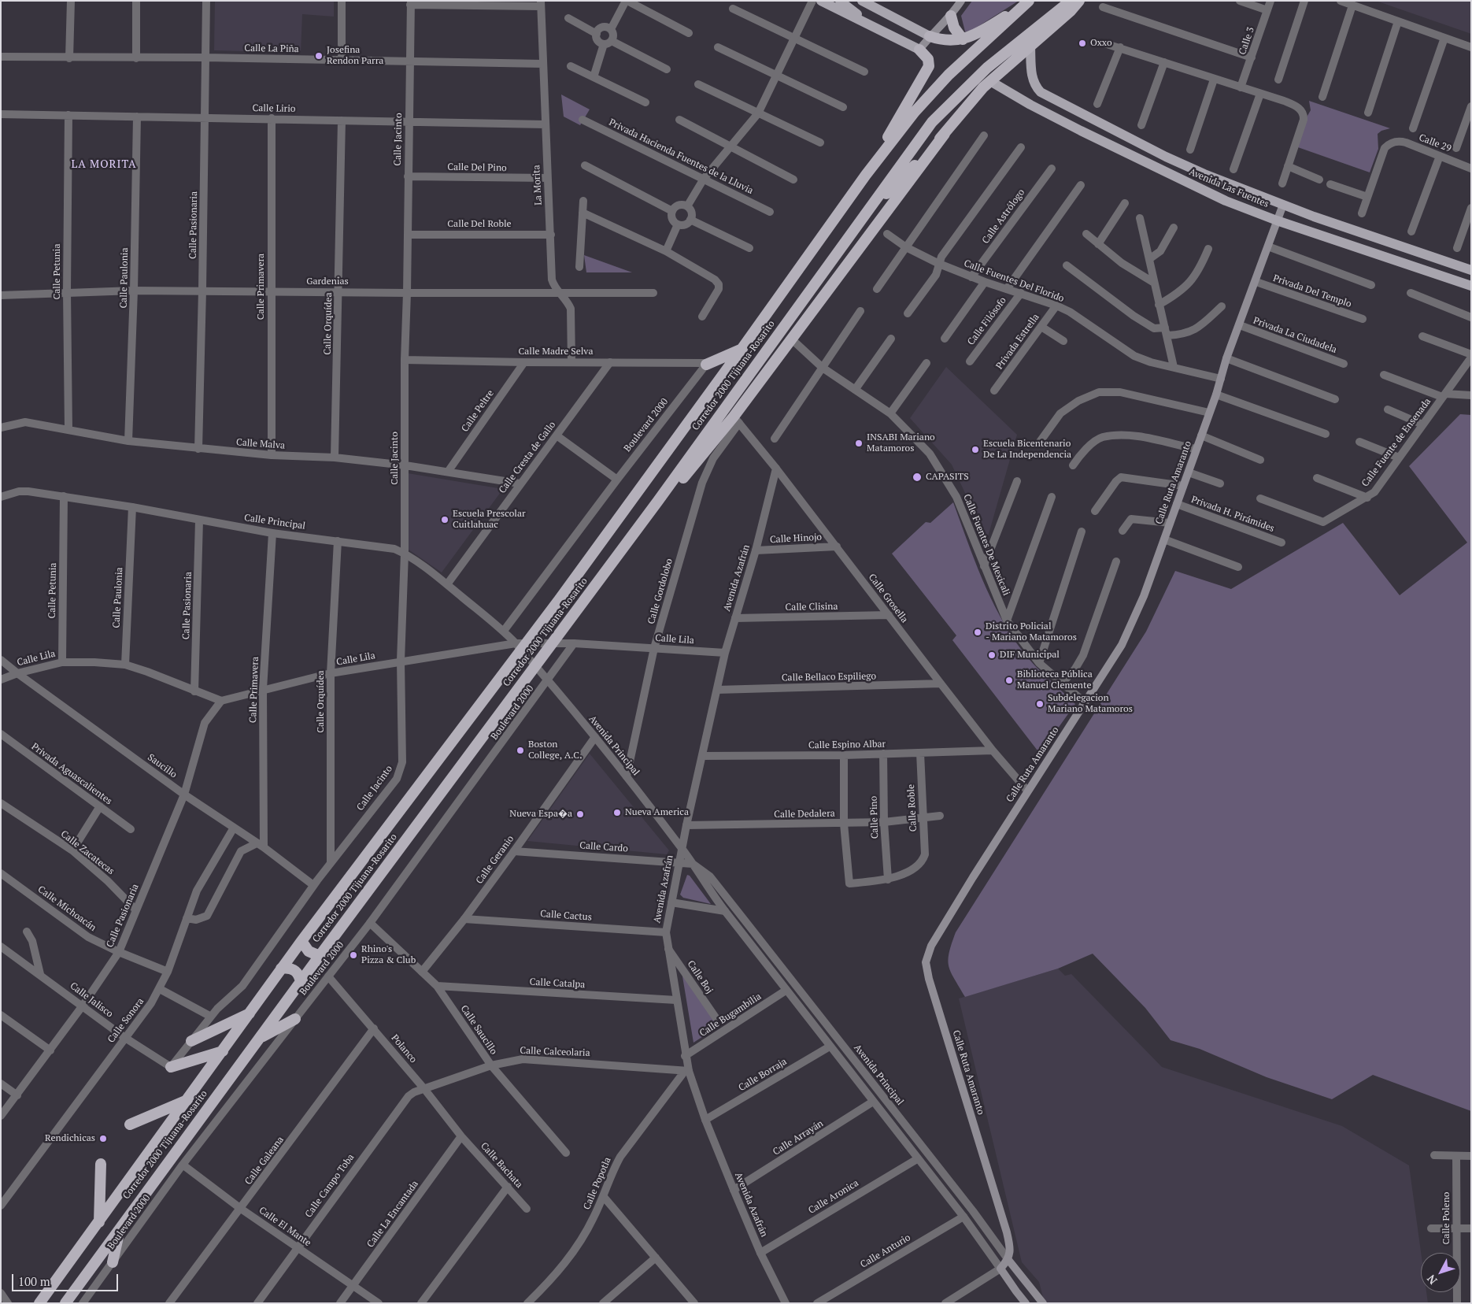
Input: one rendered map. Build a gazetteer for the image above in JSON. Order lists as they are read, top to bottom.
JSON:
{
  "streets": {
    "highway": ["Corredor 2000 Tijuana-Rosarito"],
    "main road": ["Avenida Las Fuentes", "Calle Ruta Amaranto", "Avenida Principal"],
    "street": [
      "Calle 3",
      "Calle La Piña",
      "Calle Lirio",
      "Calle Jacinto",
      "Calle 29",
      "Privada Hacienda Fuentes de la Lluvia",
      "Calle Del Pino",
      "La Morita",
      "Calle Astrólogo",
      "Calle Del Roble",
      "Calle Pasionaria",
      "Calle Petunia",
      "Calle Paulonia",
      "Calle Fuentes Del Florido",
      "Gardenias",
      "Calle Primavera",
      "Privada Del Templo",
      "Calle Filósofo",
      "Calle Orquídea",
      "Privada La Ciudadela",
      "Privada Estrella",
      "Calle Madre Selva",
      "Calle Peltre",
      "Boulevard 2000",
      "Calle Fuente de Ensenada",
      "Calle Malva",
      "Calle Cresta de Gallo",
      "Privada H. Pirámides",
      "Calle Principal",
      "Calle Hinojo",
      "Calle Fuentes De Mexicali",
      "Avenida Azafrán",
      "Calle Gordolobo",
      "Calle Grosella",
      "Calle Clisina",
      "Calle Lila",
      "Calle Bellaco Espiliego",
      "Calle Espino Albar",
      "Saucillo",
      "Privada Aguascalientes",
      "Calle Roble",
      "Calle Dedalera",
      "Calle Pino",
      "Calle Cardo",
      "Calle Zacatecas",
      "Calle Geranio",
      "Calle Michoacán",
      "Calle Cactus",
      "Calle Boj",
      "Calle Catalpa",
      "Calle Jalisco",
      "Calle Bugambilia",
      "Calle Sonora",
      "Calle Saucillo",
      "Polanco",
      "Calle Calceolaria",
      "Calle Borraja",
      "Calle Arrayán",
      "Calle Galeana",
      "Calle Bachata",
      "Calle Popotla",
      "Calle Campo Toba",
      "Calle Aronica",
      "Calle La Encantada",
      "Calle Poleno",
      "Calle El Mante",
      "Calle Anturio"
    ]
  },
  "crossings": [
    ["Calle La Piña", "Calle Jacinto"],
    ["Calle La Piña", "La Morita"],
    ["Calle La Piña", "Calle Pasionaria"],
    ["Calle Lirio", "Calle Jacinto"],
    ["Calle Lirio", "La Morita"],
    ["Calle Lirio", "Calle Pasionaria"],
    ["Calle Lirio", "Calle Petunia"],
    ["Calle Lirio", "Calle Paulonia"],
    ["Calle Lirio", "Calle Primavera"],
    ["Calle Lirio", "Calle Orquídea"],
    ["Calle Jacinto", "Calle Del Pino"],
    ["Calle Jacinto", "Calle Del Roble"],
    ["Calle Jacinto", "Gardenias"],
    ["Calle Jacinto", "Calle Orquídea"],
    ["Calle Jacinto", "Calle Madre Selva"],
    ["Calle Jacinto", "Calle Malva"],
    ["Calle Jacinto", "Calle Principal"],
    ["Calle Jacinto", "Calle Lila"],
    ["Calle Jacinto", "Saucillo"],
    ["Calle Jacinto", "Calle Jalisco"],
    ["Calle Del Pino", "La Morita"],
    ["La Morita", "Calle Del Roble"],
    ["La Morita", "Gardenias"],
    ["La Morita", "Calle Madre Selva"],
    ["Avenida Las Fuentes", "Calle Ruta Amaranto"],
    ["Calle Astrólogo", "Calle Fuentes Del Florido"],
    ["Calle Pasionaria", "Gardenias"],
    ["Calle Pasionaria", "Calle Malva"],
    ["Calle Pasionaria", "Calle Principal"],
    ["Calle Pasionaria", "Calle Lila"],
    ["Calle Pasionaria", "Saucillo"],
    ["Calle Pasionaria", "Calle Zacatecas"],
    ["Calle Pasionaria", "Calle Michoacán"],
    ["Calle Pasionaria", "Calle Jalisco"],
    ["Calle Petunia", "Gardenias"],
    ["Calle Petunia", "Calle Malva"],
    ["Calle Petunia", "Calle Principal"],
    ["Calle Petunia", "Calle Lila"],
    ["Calle Paulonia", "Gardenias"],
    ["Calle Paulonia", "Calle Malva"],
    ["Calle Paulonia", "Calle Principal"],
    ["Calle Paulonia", "Calle Lila"],
    ["Calle Fuentes Del Florido", "Calle Filósofo"],
    ["Calle Fuentes Del Florido", "Privada Estrella"],
    ["Calle Fuentes Del Florido", "Calle Ruta Amaranto"],
    ["Gardenias", "Calle Primavera"],
    ["Gardenias", "Calle Orquídea"],
    ["Calle Primavera", "Calle Malva"],
    ["Calle Primavera", "Calle Principal"],
    ["Calle Primavera", "Calle Lila"],
    ["Calle Primavera", "Saucillo"],
    ["Privada Del Templo", "Calle Ruta Amaranto"],
    ["Calle Orquídea", "Calle Malva"],
    ["Calle Orquídea", "Calle Principal"],
    ["Calle Orquídea", "Calle Lila"],
    ["Privada La Ciudadela", "Calle Ruta Amaranto"],
    ["Calle Madre Selva", "Calle Peltre"],
    ["Calle Madre Selva", "Boulevard 2000"],
    ["Calle Madre Selva", "Calle Cresta de Gallo"],
    ["Calle Peltre", "Calle Malva"],
    ["Boulevard 2000", "Calle Principal"],
    ["Boulevard 2000", "Calle Lila"],
    ["Boulevard 2000", "Avenida Principal"],
    ["Boulevard 2000", "Calle Saucillo"],
    ["Boulevard 2000", "Polanco"],
    ["Boulevard 2000", "Calle El Mante"],
    ["Calle Malva", "Calle Cresta de Gallo"],
    ["Calle Cresta de Gallo", "Calle Principal"],
    ["Calle Ruta Amaranto", "Privada H. Pirámides"],
    ["Calle Ruta Amaranto", "Calle Fuentes De Mexicali"],
    ["Calle Ruta Amaranto", "Calle Grosella"],
    ["Calle Ruta Amaranto", "Avenida Principal"],
    ["Calle Principal", "Calle Lila"],
    ["Calle Principal", "Avenida Principal"],
    ["Calle Hinojo", "Avenida Azafrán"],
    ["Calle Hinojo", "Calle Grosella"],
    ["Avenida Azafrán", "Calle Grosella"],
    ["Avenida Azafrán", "Calle Clisina"],
    ["Avenida Azafrán", "Calle Lila"],
    ["Avenida Azafrán", "Calle Bellaco Espiliego"],
    ["Avenida Azafrán", "Calle Espino Albar"],
    ["Avenida Azafrán", "Avenida Principal"],
    ["Avenida Azafrán", "Calle Dedalera"],
    ["Avenida Azafrán", "Calle Cardo"],
    ["Avenida Azafrán", "Calle Cactus"],
    ["Avenida Azafrán", "Calle Boj"],
    ["Avenida Azafrán", "Calle Catalpa"],
    ["Avenida Azafrán", "Calle Bugambilia"],
    ["Avenida Azafrán", "Calle Calceolaria"],
    ["Avenida Azafrán", "Calle Borraja"],
    ["Avenida Azafrán", "Calle Arrayán"],
    ["Avenida Azafrán", "Calle Popotla"],
    ["Avenida Azafrán", "Calle Aronica"],
    ["Calle Gordolobo", "Calle Grosella"],
    ["Calle Gordolobo", "Calle Lila"],
    ["Calle Gordolobo", "Avenida Principal"],
    ["Calle Grosella", "Calle Clisina"],
    ["Calle Grosella", "Calle Bellaco Espiliego"],
    ["Calle Grosella", "Calle Espino Albar"],
    ["Calle Lila", "Avenida Principal"],
    ["Calle Lila", "Saucillo"],
    ["Calle Espino Albar", "Calle Roble"],
    ["Calle Espino Albar", "Calle Pino"],
    ["Avenida Principal", "Calle Cardo"],
    ["Avenida Principal", "Calle Geranio"],
    ["Avenida Principal", "Calle Bugambilia"],
    ["Avenida Principal", "Calle Borraja"],
    ["Avenida Principal", "Calle Arrayán"],
    ["Avenida Principal", "Calle Aronica"],
    ["Avenida Principal", "Calle Anturio"],
    ["Saucillo", "Calle Sonora"],
    ["Calle Roble", "Calle Dedalera"],
    ["Calle Roble", "Calle Pino"],
    ["Calle Dedalera", "Calle Pino"],
    ["Calle Cardo", "Calle Geranio"],
    ["Calle Geranio", "Calle Cactus"],
    ["Calle Geranio", "Calle Saucillo"],
    ["Calle Michoacán", "Calle Sonora"],
    ["Calle Catalpa", "Calle Saucillo"],
    ["Calle Jalisco", "Calle Sonora"],
    ["Calle Saucillo", "Calle Calceolaria"],
    ["Polanco", "Calle Calceolaria"],
    ["Polanco", "Calle Galeana"],
    ["Polanco", "Calle Bachata"],
    ["Polanco", "Calle Campo Toba"],
    ["Polanco", "Calle La Encantada"],
    ["Calle Calceolaria", "Calle Popotla"],
    ["Calle Calceolaria", "Calle Campo Toba"],
    ["Calle Galeana", "Calle El Mante"],
    ["Calle Bachata", "Calle La Encantada"],
    ["Calle Campo Toba", "Calle El Mante"],
    ["Calle La Encantada", "Calle El Mante"]
  ],
  "districts": ["LA MORITA"],
  "places": [
    "Oxxo",
    "Josefina Rendon Parra",
    "INSABI Mariano Matamoros",
    "Escuela Bicentenario De La Independencia",
    "CAPASITS",
    "Escuela Prescolar Cuitlahuac",
    "Distrito Policial - Mariano Matamoros",
    "DIF Municipal",
    "Biblioteca Pública Manuel Clemente",
    "Subdelegacion Mariano Matamoros",
    "Boston College, A.C.",
    "Nueva America",
    "Nueva Espa�a",
    "Rhino's Pizza & Club",
    "Rendichicas"
  ],
  "scale_bar": "100 m",
  "north": "bottom left"
}
